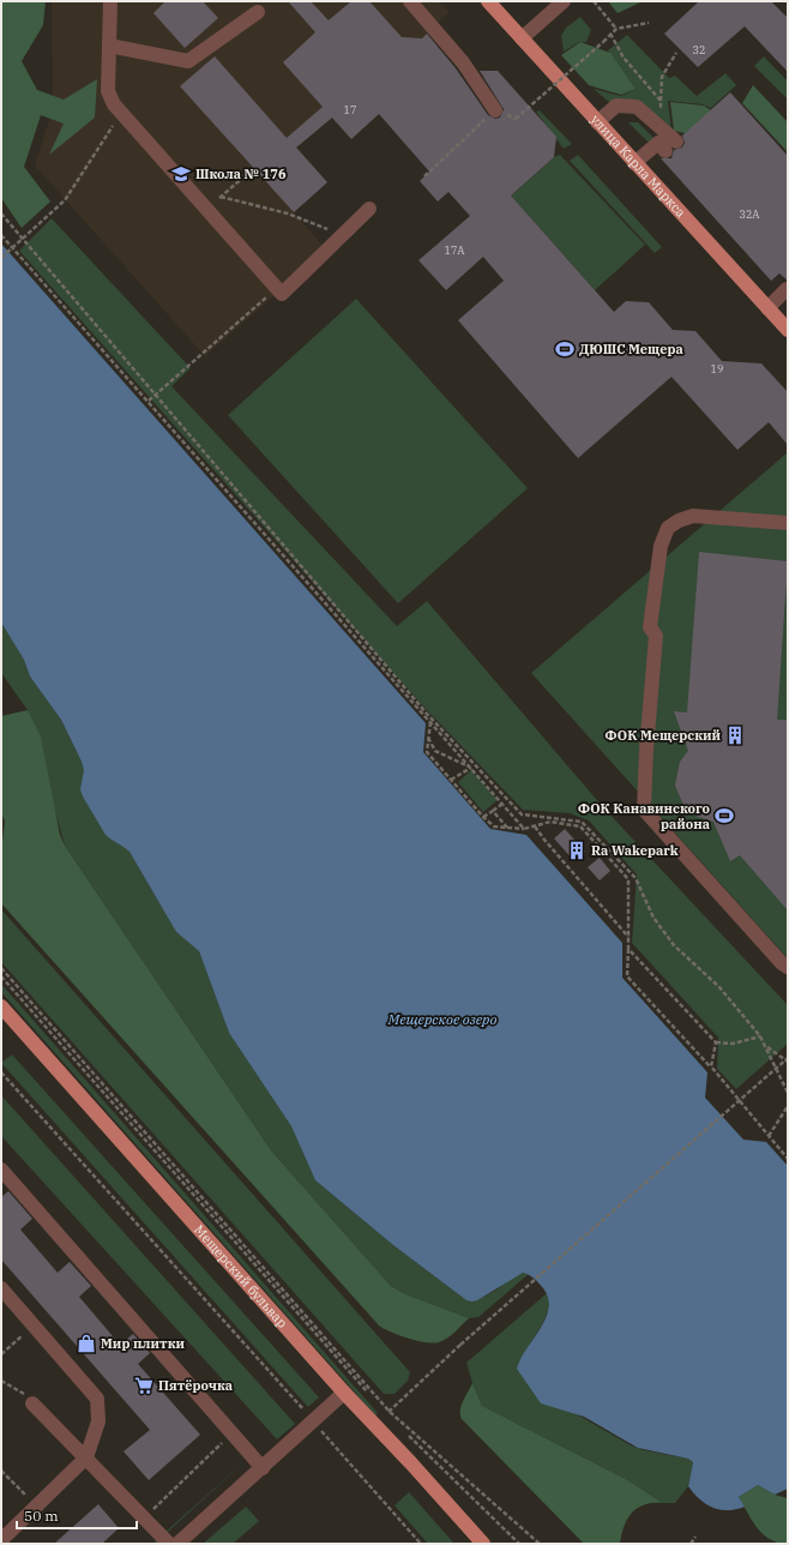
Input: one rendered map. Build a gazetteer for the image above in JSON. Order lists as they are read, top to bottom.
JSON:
{
  "streets": {
    "main road": ["улица Карла Маркса", "Мещерский бульвар"]
  },
  "water": ["Мещерское озеро"],
  "places": {
    "school or university": ["Школа № 176"],
    "sports": ["ДЮШС Мещера", "ФОК Канавинского района"],
    "building": ["ФОК Мещерский", "Ra Wakepark"],
    "shop": ["Мир плитки"],
    "supermarket": ["Пятёрочка"]
  },
  "house_numbers": [
    "32",
    "17",
    "32А",
    "17А",
    "19"
  ],
  "scale_bar": "50 m"
}
